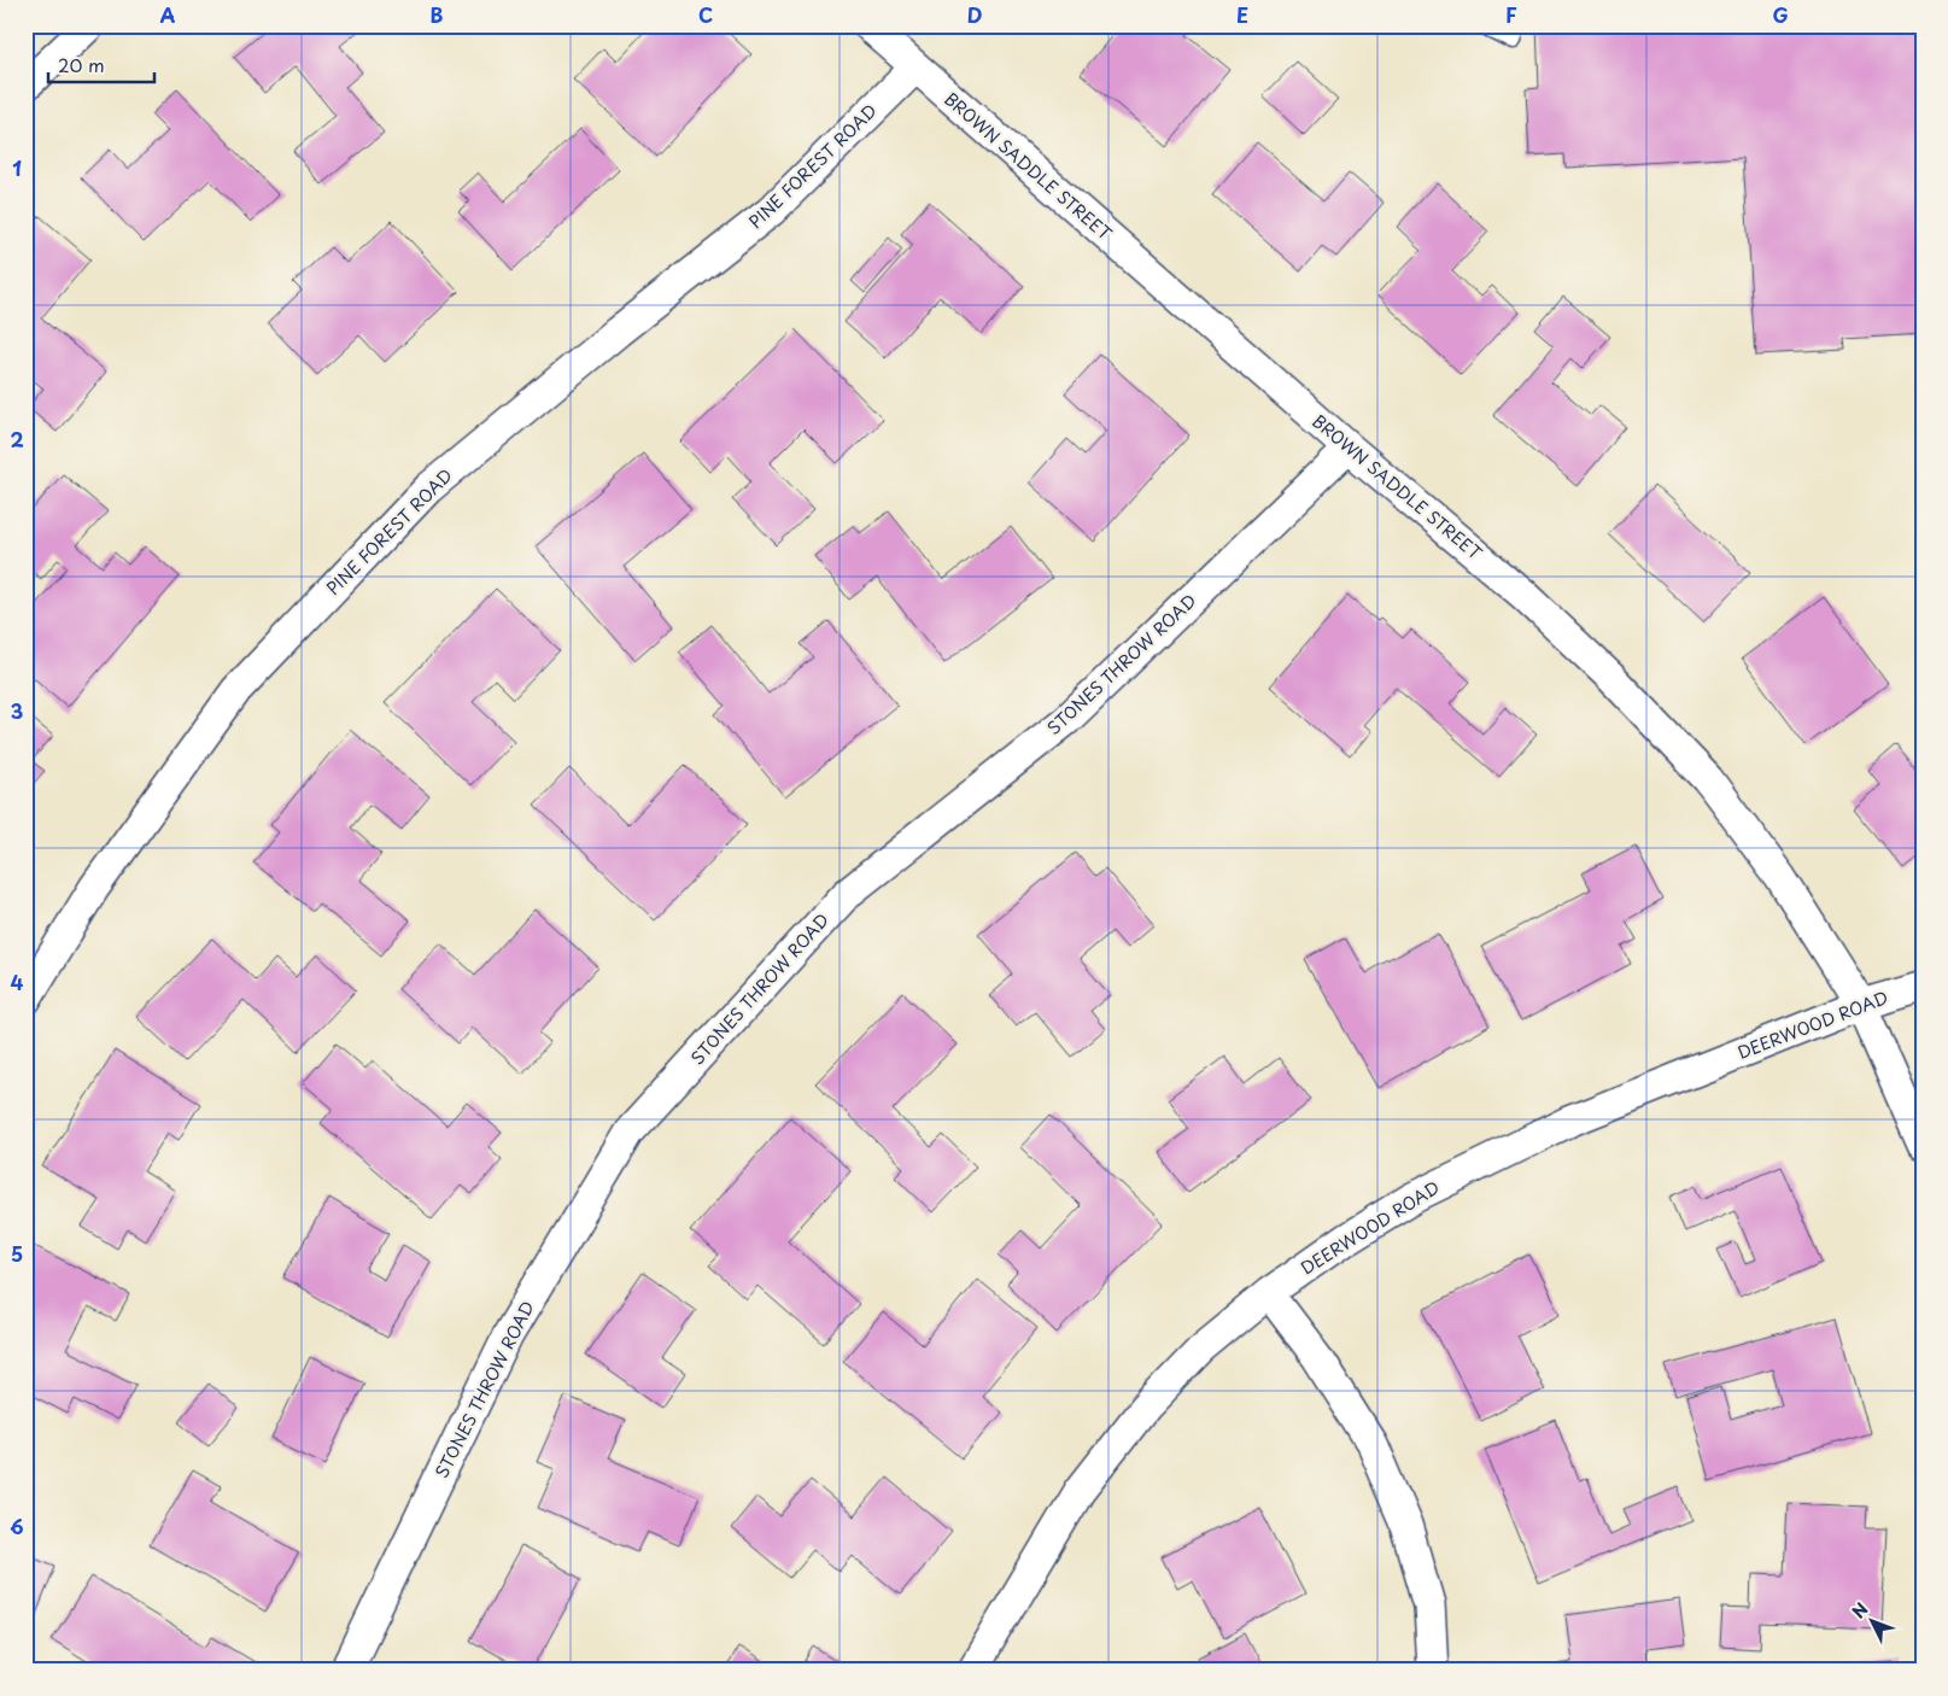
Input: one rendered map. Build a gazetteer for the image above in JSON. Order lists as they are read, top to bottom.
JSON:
{
  "streets": {
    "street": [
      "PINE FOREST ROAD",
      "BROWN SADDLE STREET",
      "STONES THROW ROAD",
      "DEERWOOD ROAD"
    ]
  },
  "crossings": [
    ["PINE FOREST ROAD", "BROWN SADDLE STREET"],
    ["BROWN SADDLE STREET", "STONES THROW ROAD"],
    ["BROWN SADDLE STREET", "DEERWOOD ROAD"]
  ],
  "scale_bar": "20 m",
  "north": "top left",
  "grid": {
    "columns": [
      "A",
      "B",
      "C",
      "D",
      "E",
      "F",
      "G"
    ],
    "rows": [
      "1",
      "2",
      "3",
      "4",
      "5",
      "6"
    ]
  }
}
